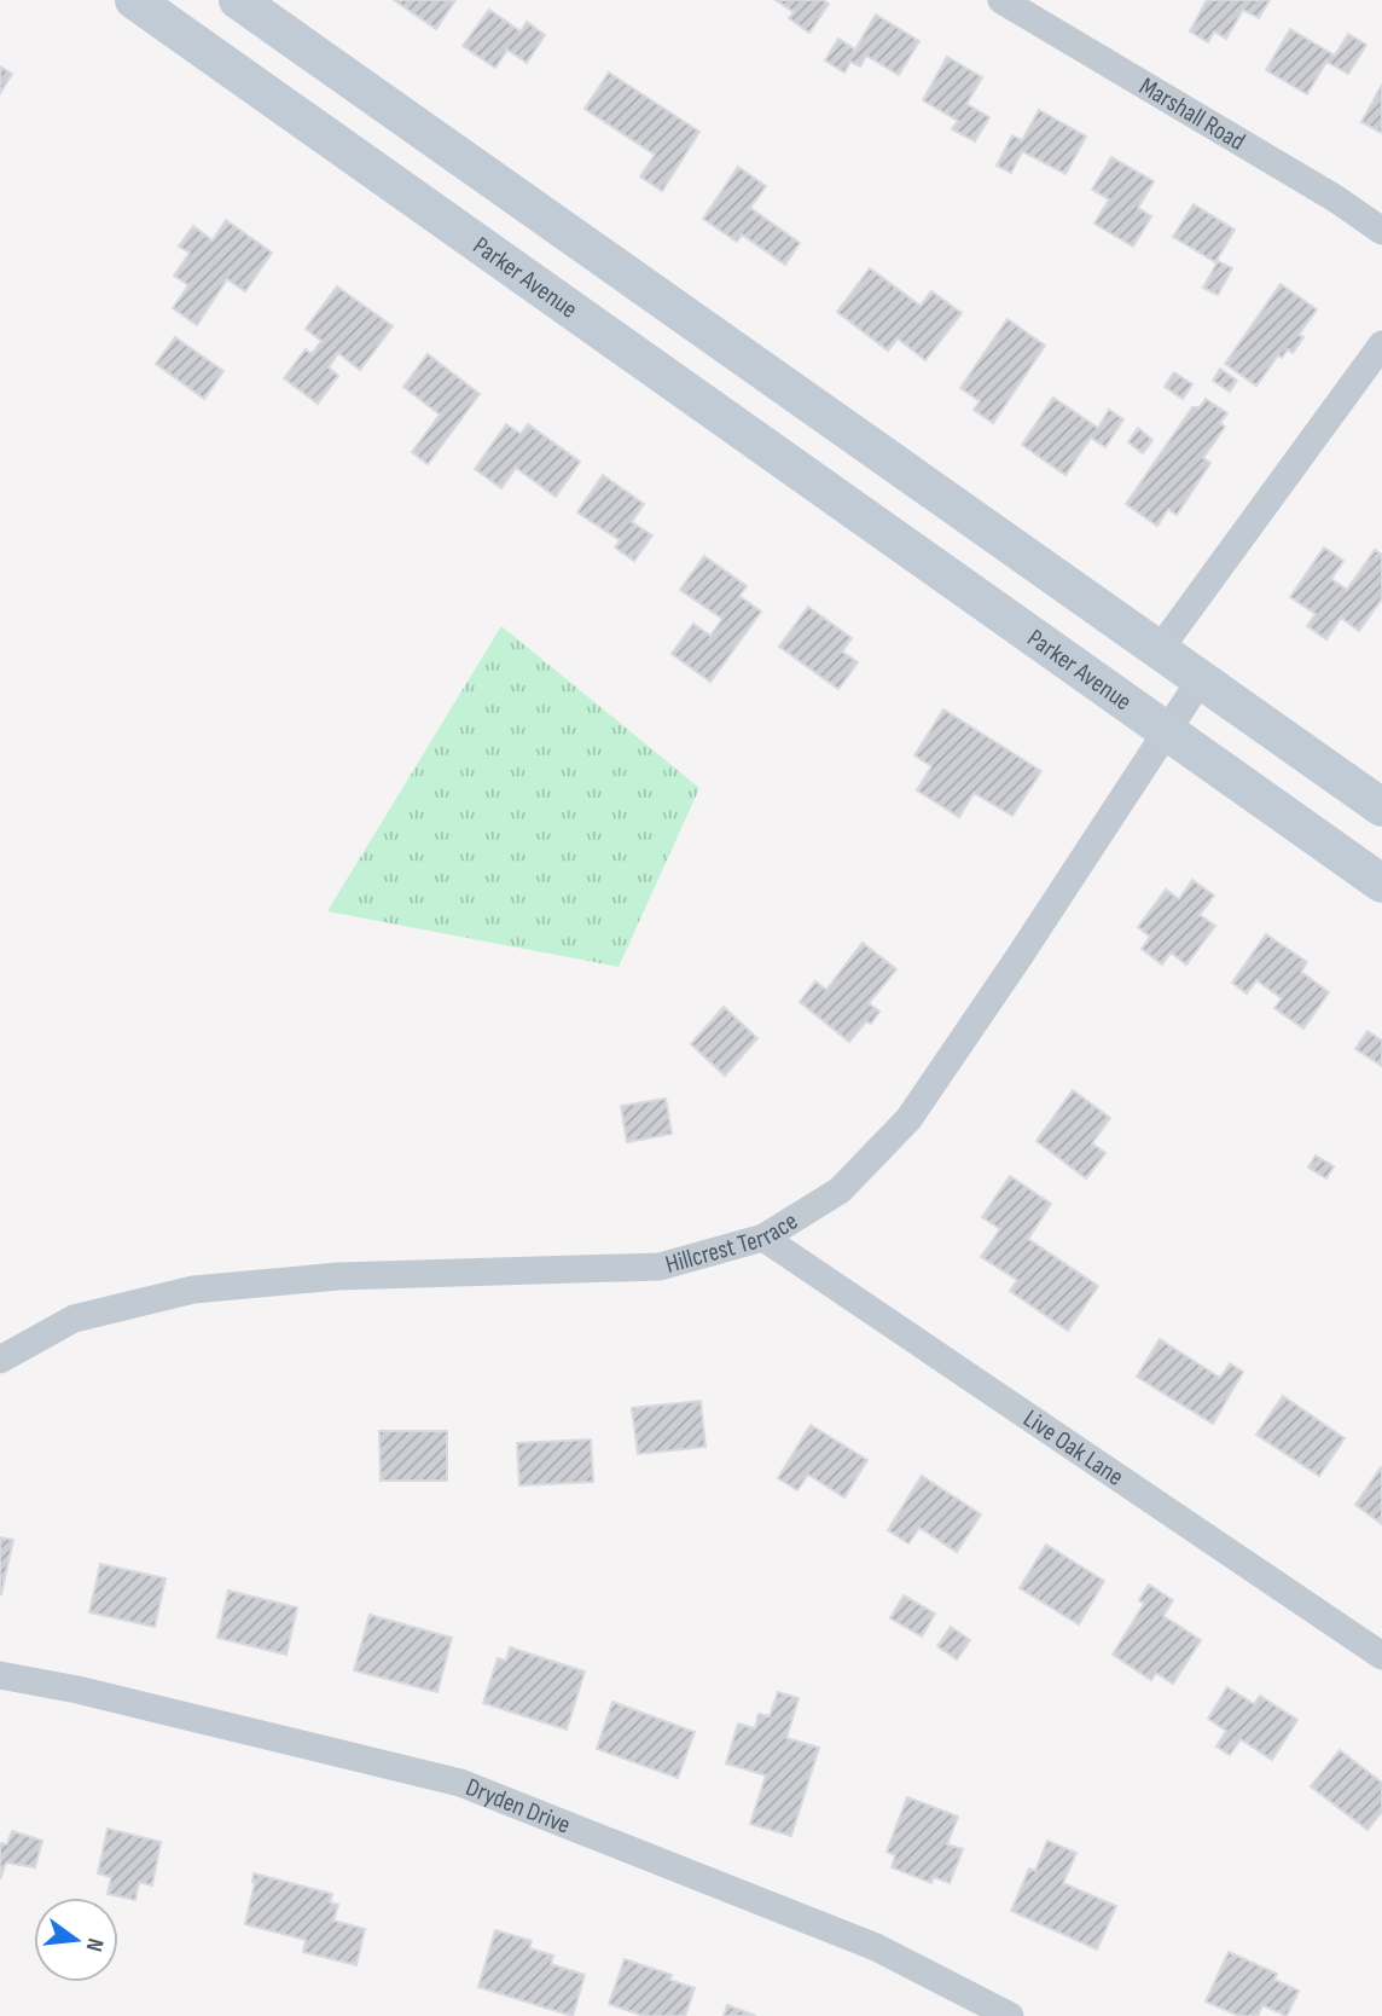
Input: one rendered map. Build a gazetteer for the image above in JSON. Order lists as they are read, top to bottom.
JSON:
{
  "streets": {
    "street": [
      "Marshall Road",
      "Parker Avenue",
      "Hillcrest Terrace",
      "Live Oak Lane",
      "Dryden Drive"
    ]
  },
  "crossings": [
    ["Parker Avenue", "Hillcrest Terrace"],
    ["Hillcrest Terrace", "Live Oak Lane"]
  ],
  "north": "right"
}
